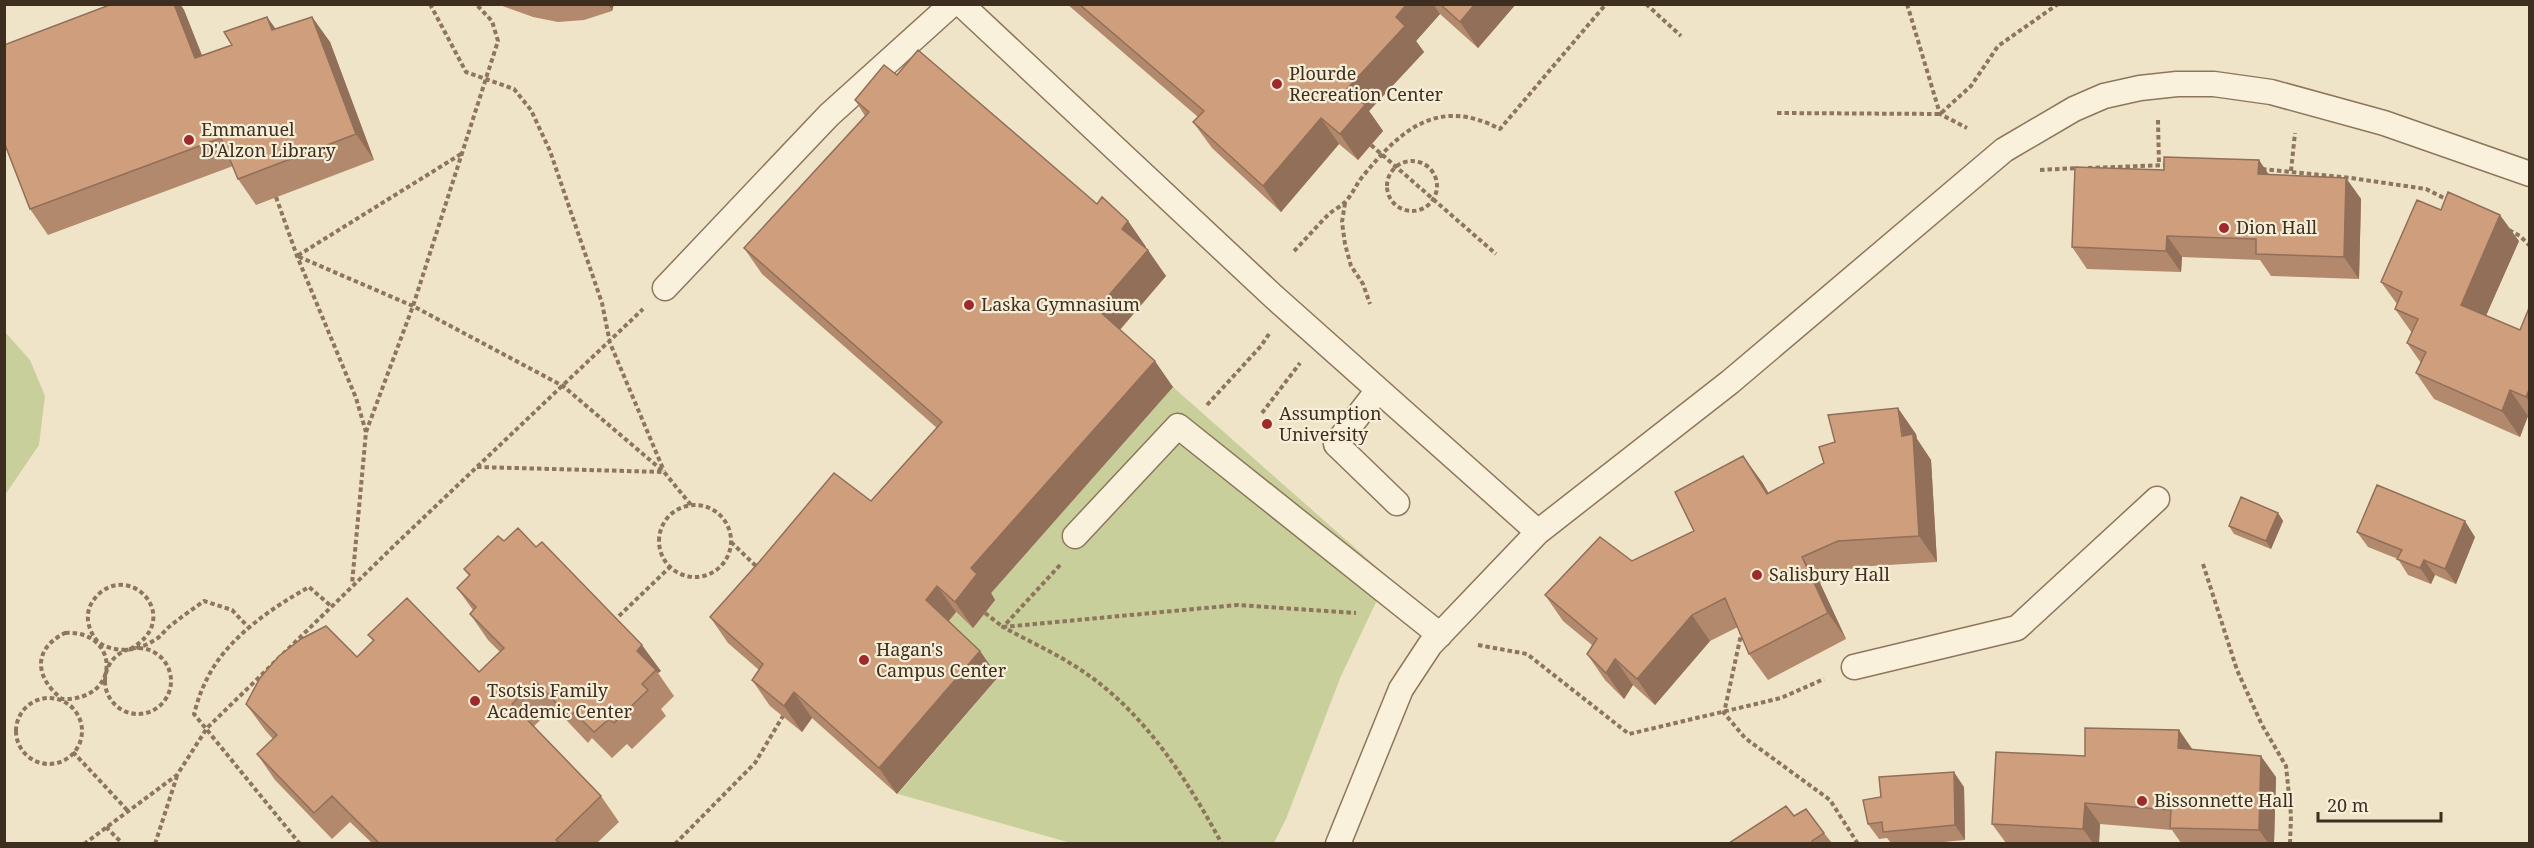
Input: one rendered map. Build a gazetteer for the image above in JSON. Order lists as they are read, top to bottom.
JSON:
{
  "places": [
    "Plourde Recreation Center",
    "Emmanuel D'Alzon Library",
    "Dion Hall",
    "Laska Gymnasium",
    "Assumption University",
    "Salisbury Hall",
    "Hagan's Campus Center",
    "Tsotsis Family Academic Center",
    "Bissonnette Hall"
  ],
  "scale_bar": "20 m"
}
